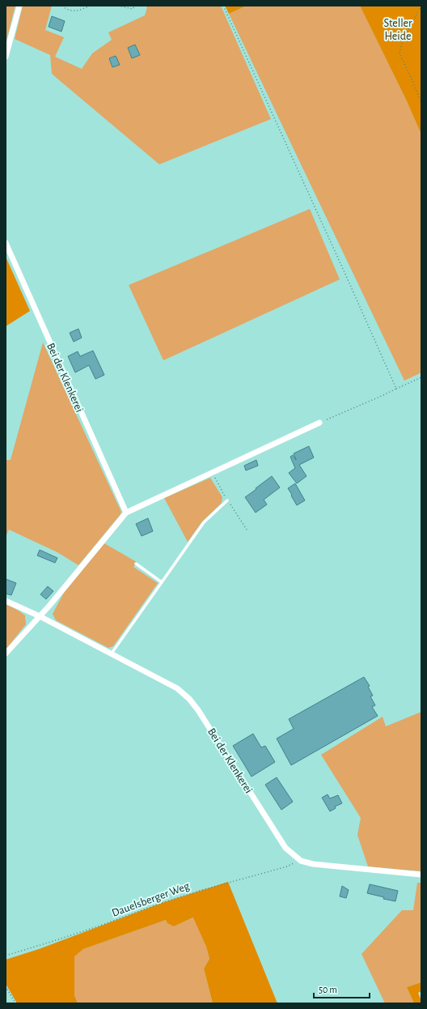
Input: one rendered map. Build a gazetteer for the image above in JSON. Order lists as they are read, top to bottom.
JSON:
{
  "streets": {
    "street": ["Bei der Klenkerei"],
    "path": ["Dauelsberger Weg"]
  },
  "crossings": [
    ["Bei der Klenkerei", "Dauelsberger Weg"]
  ],
  "parks": ["Steller Heide"],
  "scale_bar": "50 m"
}
